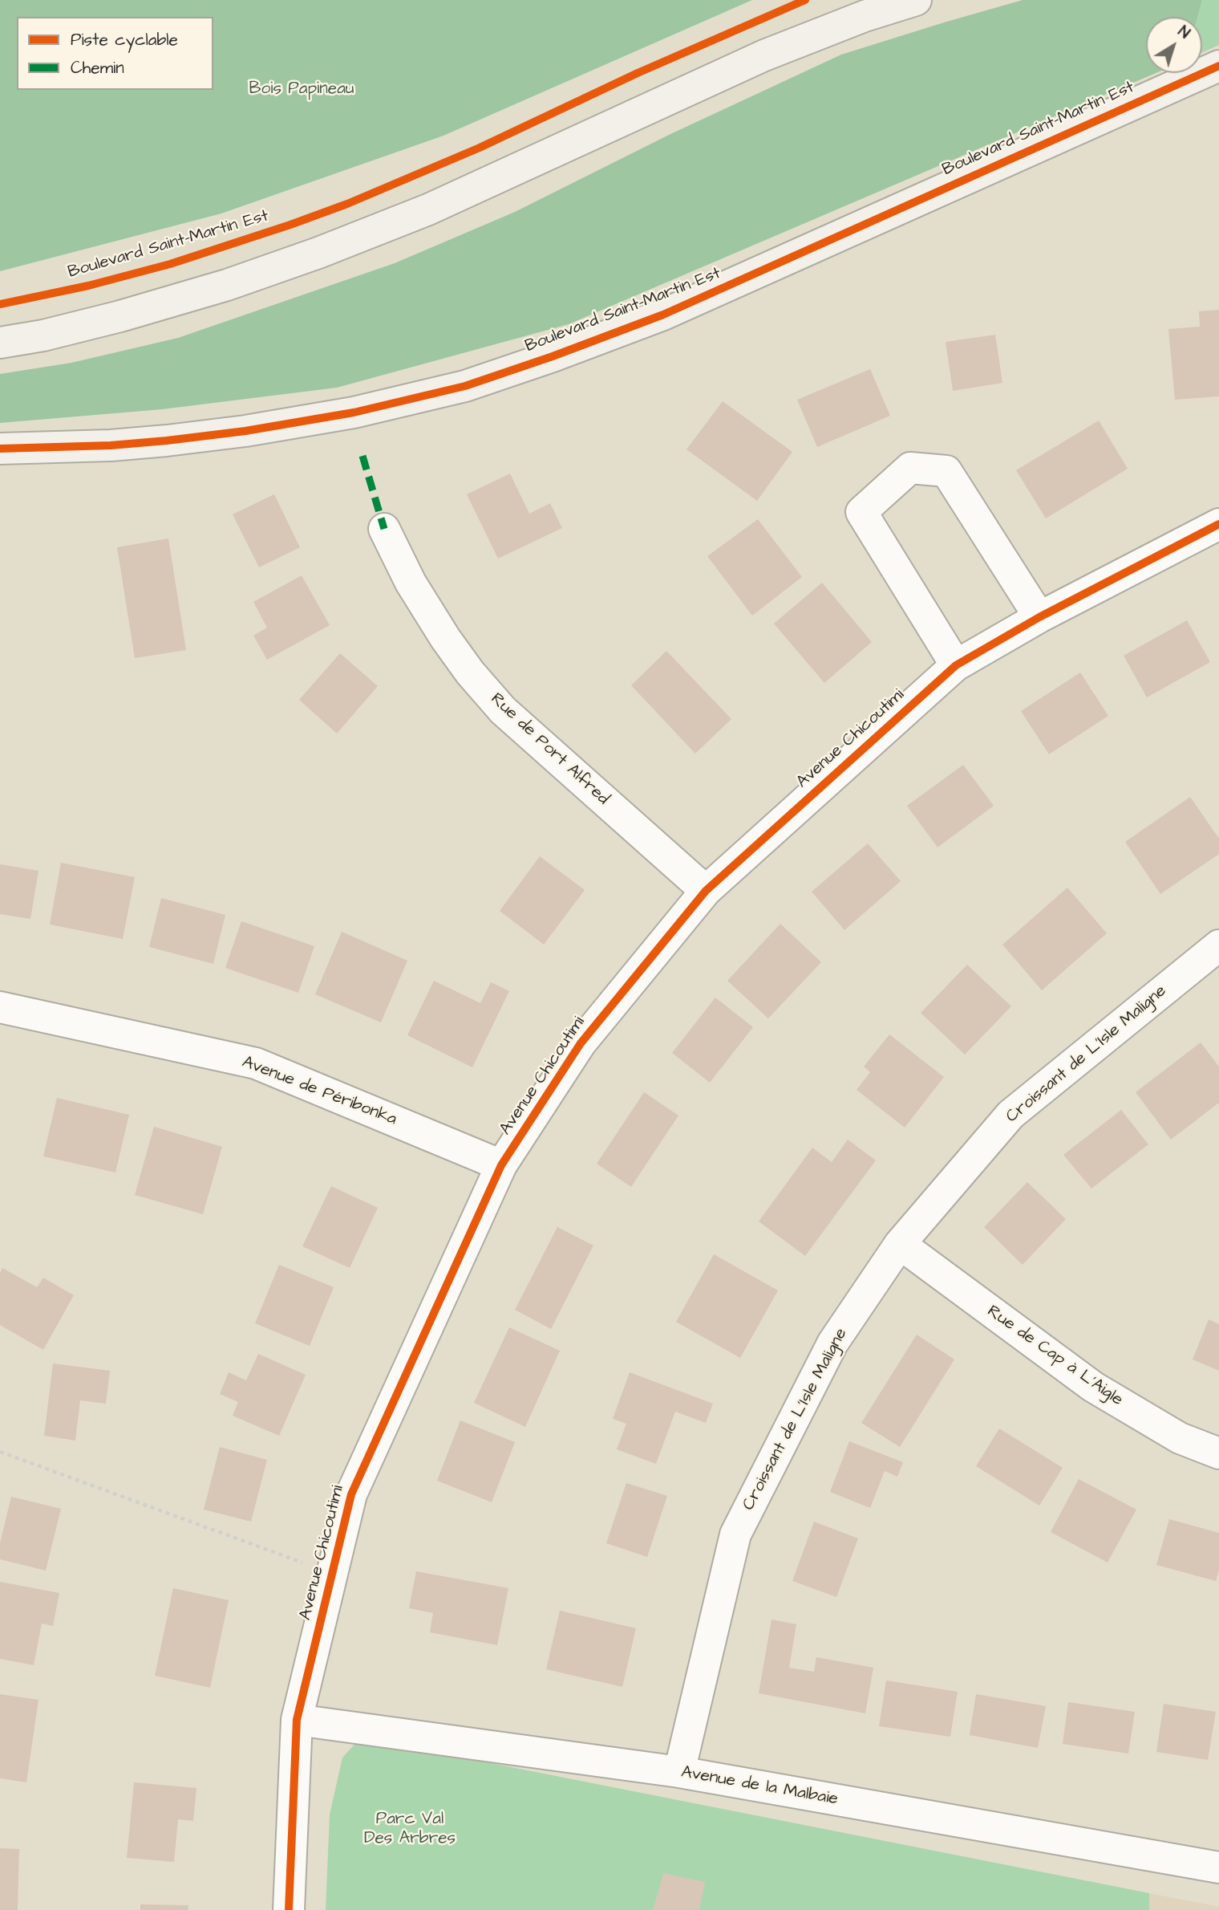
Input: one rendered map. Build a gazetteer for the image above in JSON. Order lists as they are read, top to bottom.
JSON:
{
  "streets": {
    "main road": ["Boulevard Saint-Martin Est"],
    "street": [
      "Avenue Chicoutimi",
      "Rue de Port Alfred",
      "Croissant de L'Isle Maligne",
      "Avenue de Péribonka",
      "Rue de Cap à L'Aigle",
      "Avenue de la Malbaie"
    ]
  },
  "crossings": [
    ["Avenue Chicoutimi", "Rue de Port Alfred"],
    ["Avenue Chicoutimi", "Avenue de Péribonka"],
    ["Avenue Chicoutimi", "Avenue de la Malbaie"],
    ["Croissant de L'Isle Maligne", "Rue de Cap à L'Aigle"],
    ["Croissant de L'Isle Maligne", "Avenue de la Malbaie"]
  ],
  "parks": ["Bois Papineau", "Parc Val Des Arbres"],
  "legend": ["Piste cyclable", "Chemin"],
  "north": "top right"
}
